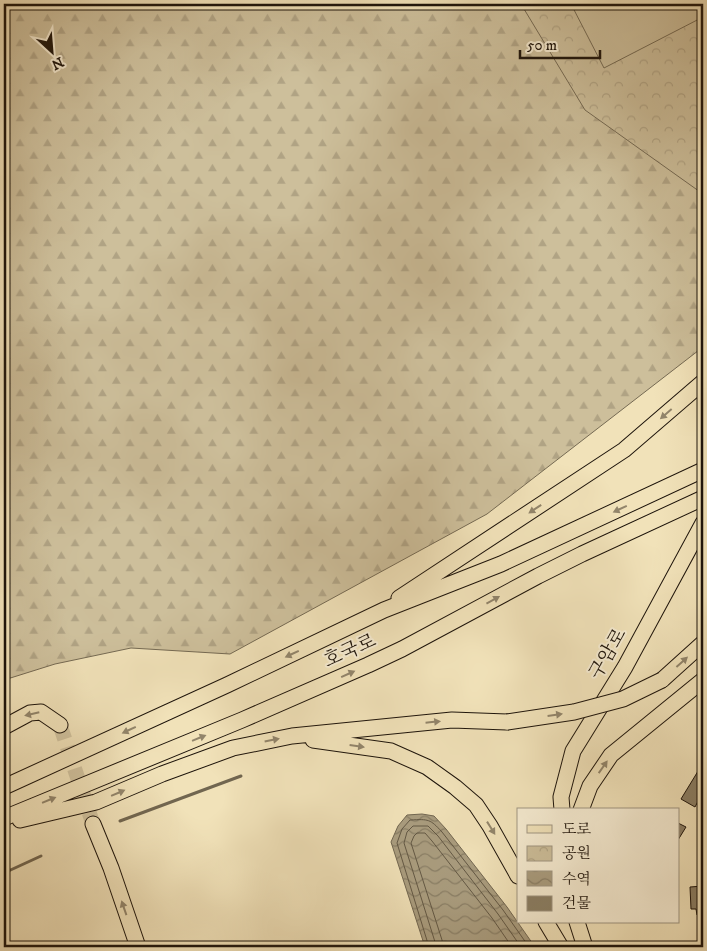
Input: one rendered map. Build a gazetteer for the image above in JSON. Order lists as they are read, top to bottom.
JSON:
{
  "streets": {
    "main road": ["호국로", "구암로"]
  },
  "legend": [
    "도로",
    "공원",
    "수역",
    "건물"
  ],
  "scale_bar": "50 m",
  "north": "bottom right"
}
